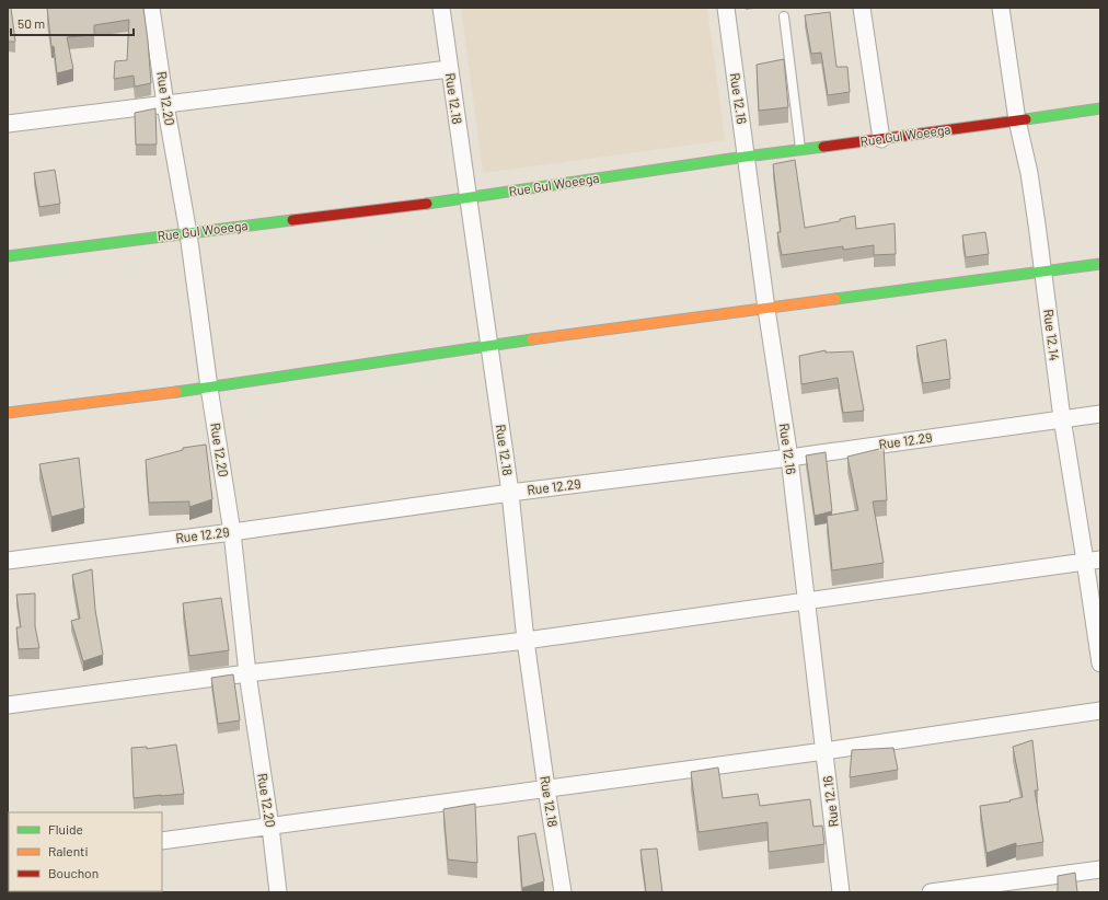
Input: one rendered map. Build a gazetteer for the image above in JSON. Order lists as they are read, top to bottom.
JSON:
{
  "streets": {
    "street": [
      "Rue 12.20",
      "Rue 12.18",
      "Rue 12.16",
      "Rue Gul Woeega",
      "Rue 12.14",
      "Rue 12.29"
    ]
  },
  "crossings": [
    ["Rue 12.20", "Rue Gul Woeega"],
    ["Rue 12.20", "Rue 12.29"],
    ["Rue 12.18", "Rue Gul Woeega"],
    ["Rue 12.18", "Rue 12.29"],
    ["Rue 12.16", "Rue Gul Woeega"],
    ["Rue 12.16", "Rue 12.29"],
    ["Rue Gul Woeega", "Rue 12.14"],
    ["Rue 12.14", "Rue 12.29"]
  ],
  "legend": ["Fluide", "Ralenti", "Bouchon"],
  "scale_bar": "50 m"
}
